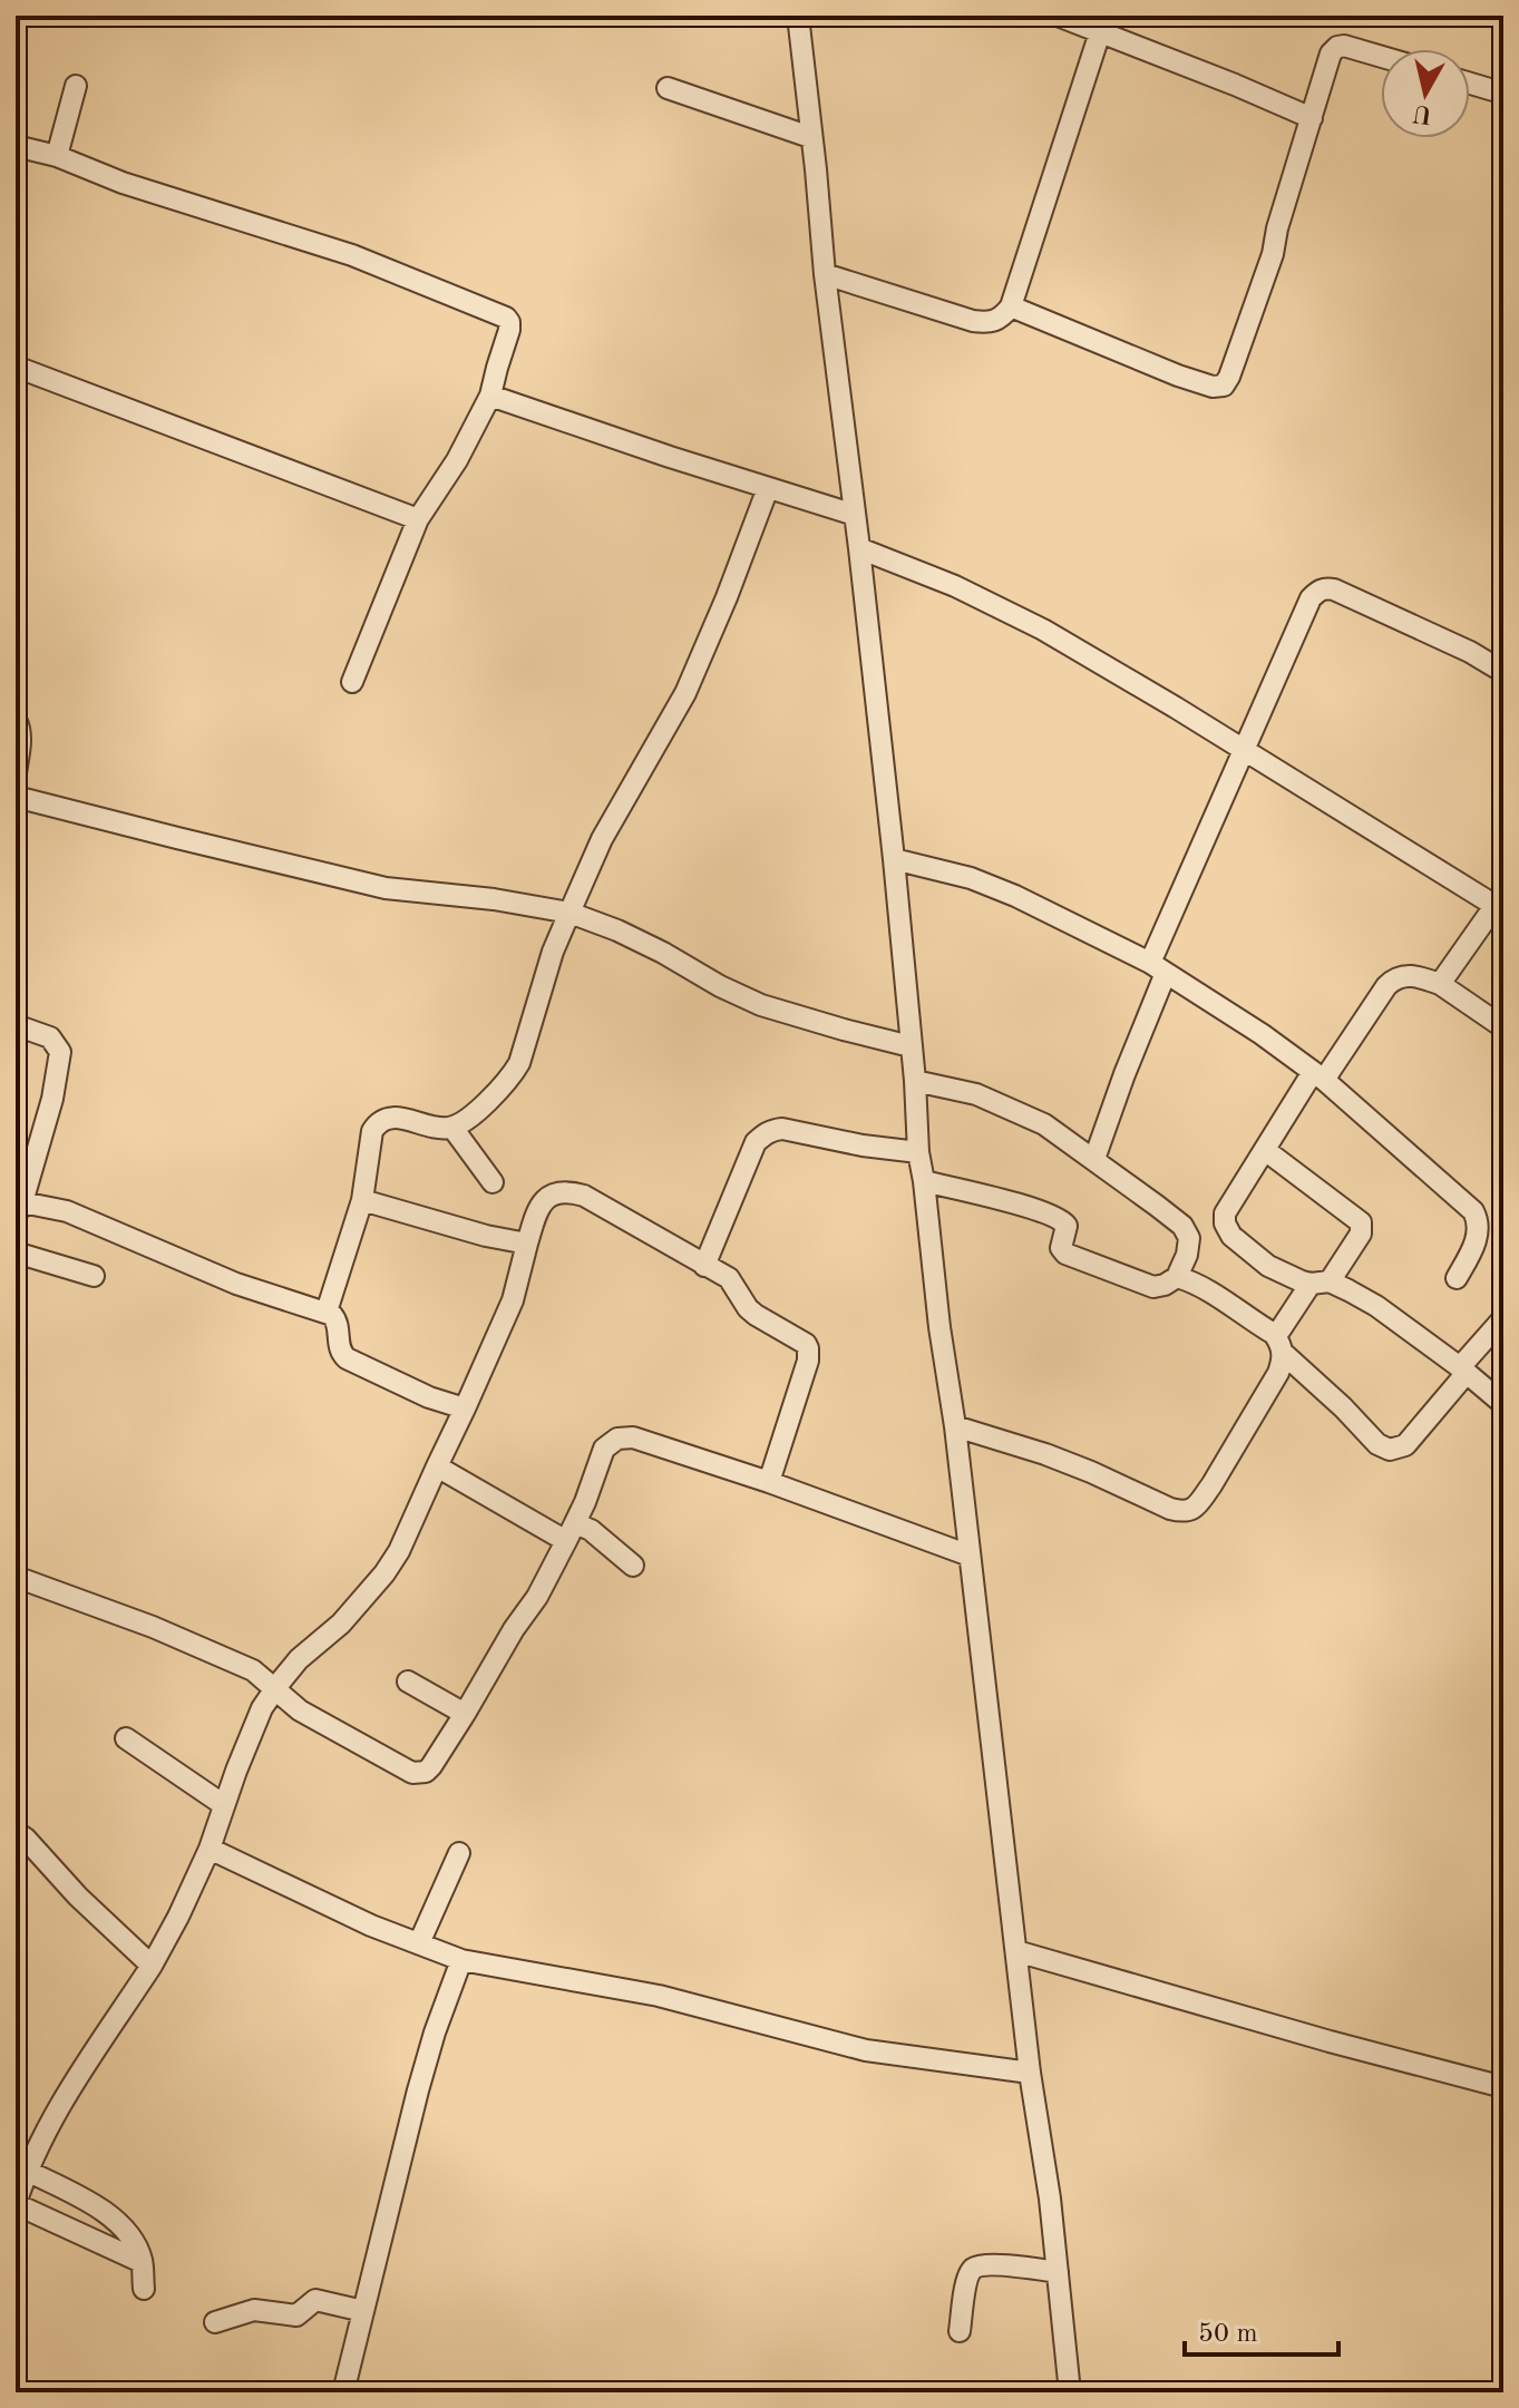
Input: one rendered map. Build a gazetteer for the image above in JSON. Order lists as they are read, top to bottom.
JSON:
{
  "scale_bar": "50 m",
  "north": "bottom"
}
